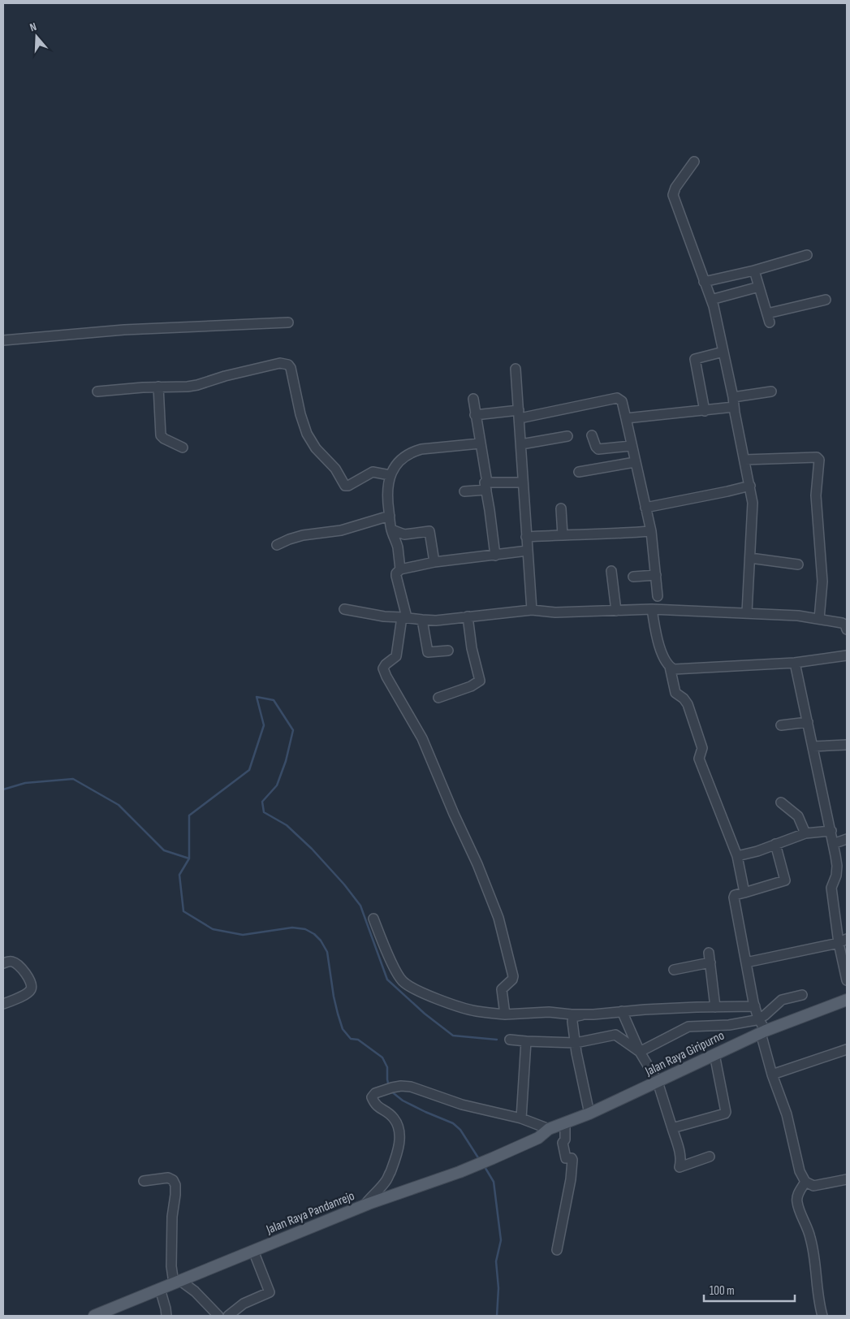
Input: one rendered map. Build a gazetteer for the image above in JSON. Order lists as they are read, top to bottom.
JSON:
{
  "streets": {
    "main road": ["Jalan Raya Giripurno", "Jalan Raya Pandanrejo"]
  },
  "crossings": [
    ["Jalan Raya Giripurno", "Jalan Raya Pandanrejo"]
  ],
  "scale_bar": "100 m",
  "north": "top"
}
